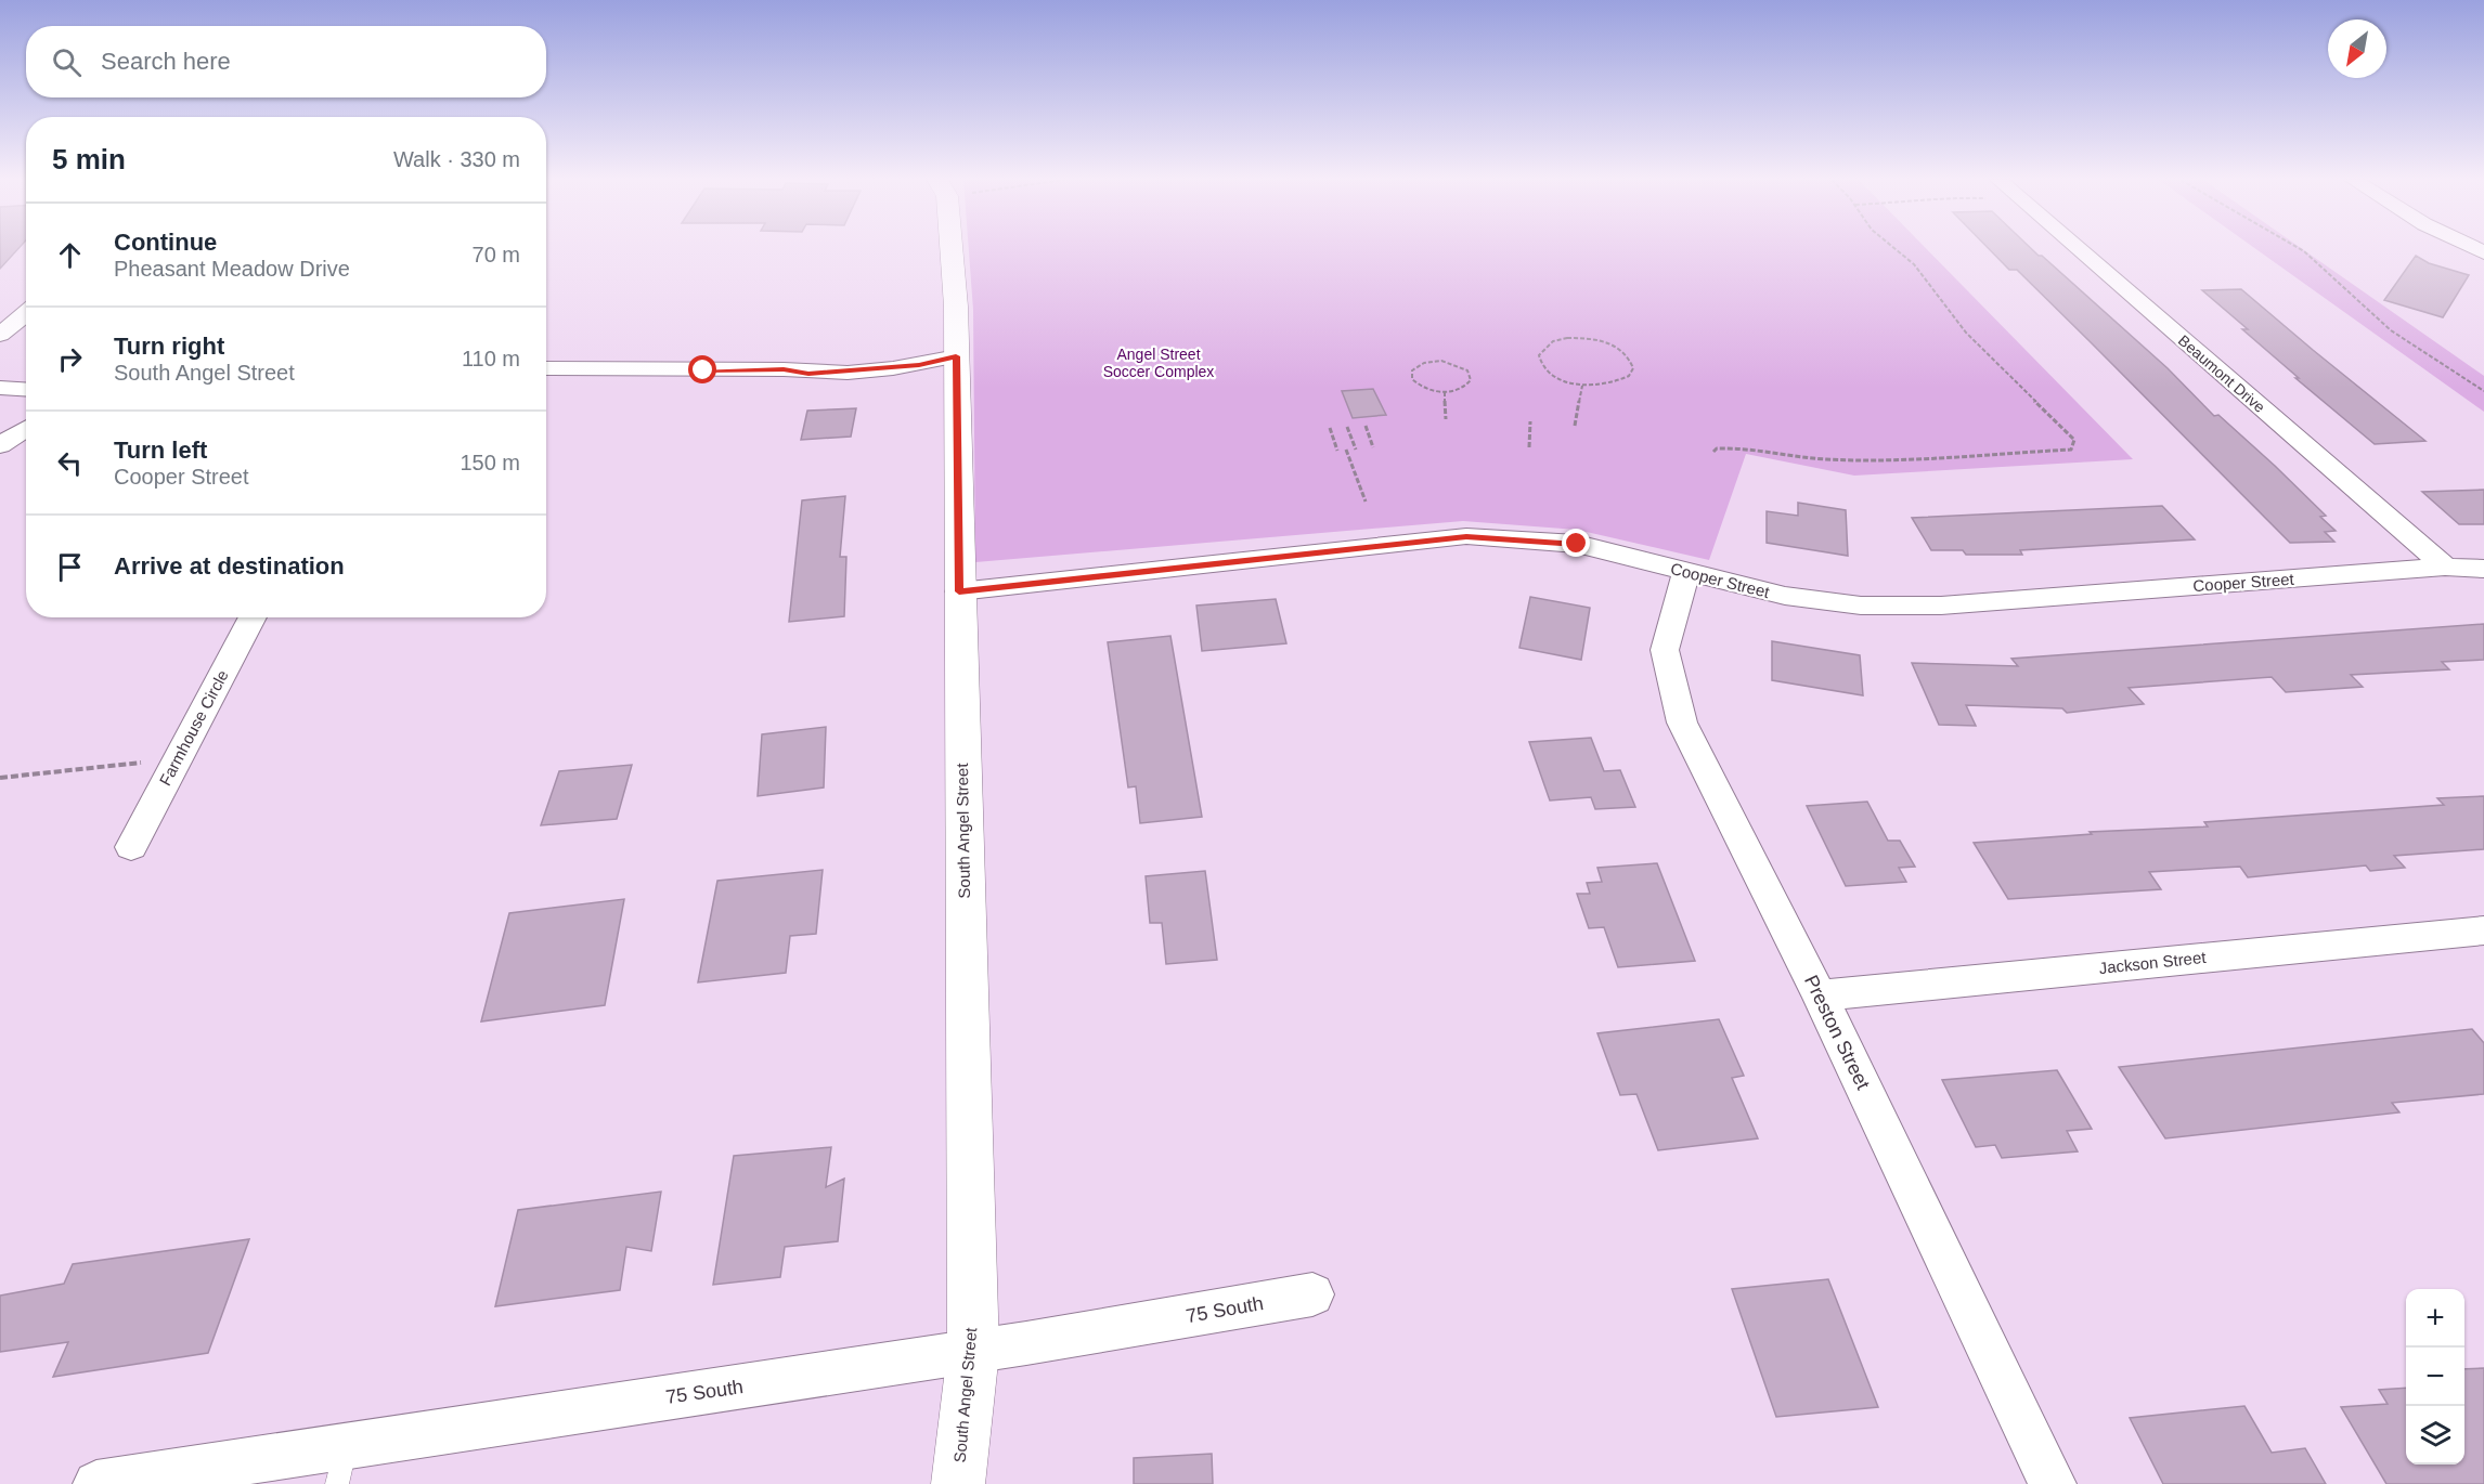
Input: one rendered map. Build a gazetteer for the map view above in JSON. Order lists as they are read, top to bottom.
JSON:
{
  "streets": {
    "street": [
      "Beaumont Drive",
      "Cooper Street",
      "Farmhouse Circle",
      "South Angel Street",
      "Jackson Street",
      "Preston Street",
      "75 South"
    ]
  },
  "crossings": [
    ["Beaumont Drive", "Cooper Street"],
    ["Cooper Street", "South Angel Street"],
    ["Cooper Street", "Preston Street"],
    ["South Angel Street", "75 South"],
    ["Jackson Street", "Preston Street"]
  ],
  "parks": ["Angel Street Soccer Complex"],
  "north": "bottom left",
  "page": {
    "search": "Search here",
    "heading": ["5 min", "Walk · 330 m"],
    "list": [
      ["Continue", "Pheasant Meadow Drive", "70 m"],
      ["Turn right", "South Angel Street", "110 m"],
      ["Turn left", "Cooper Street", "150 m"],
      "Arrive at destination"
    ],
    "map_buttons": ["+", "−"]
  }
}
